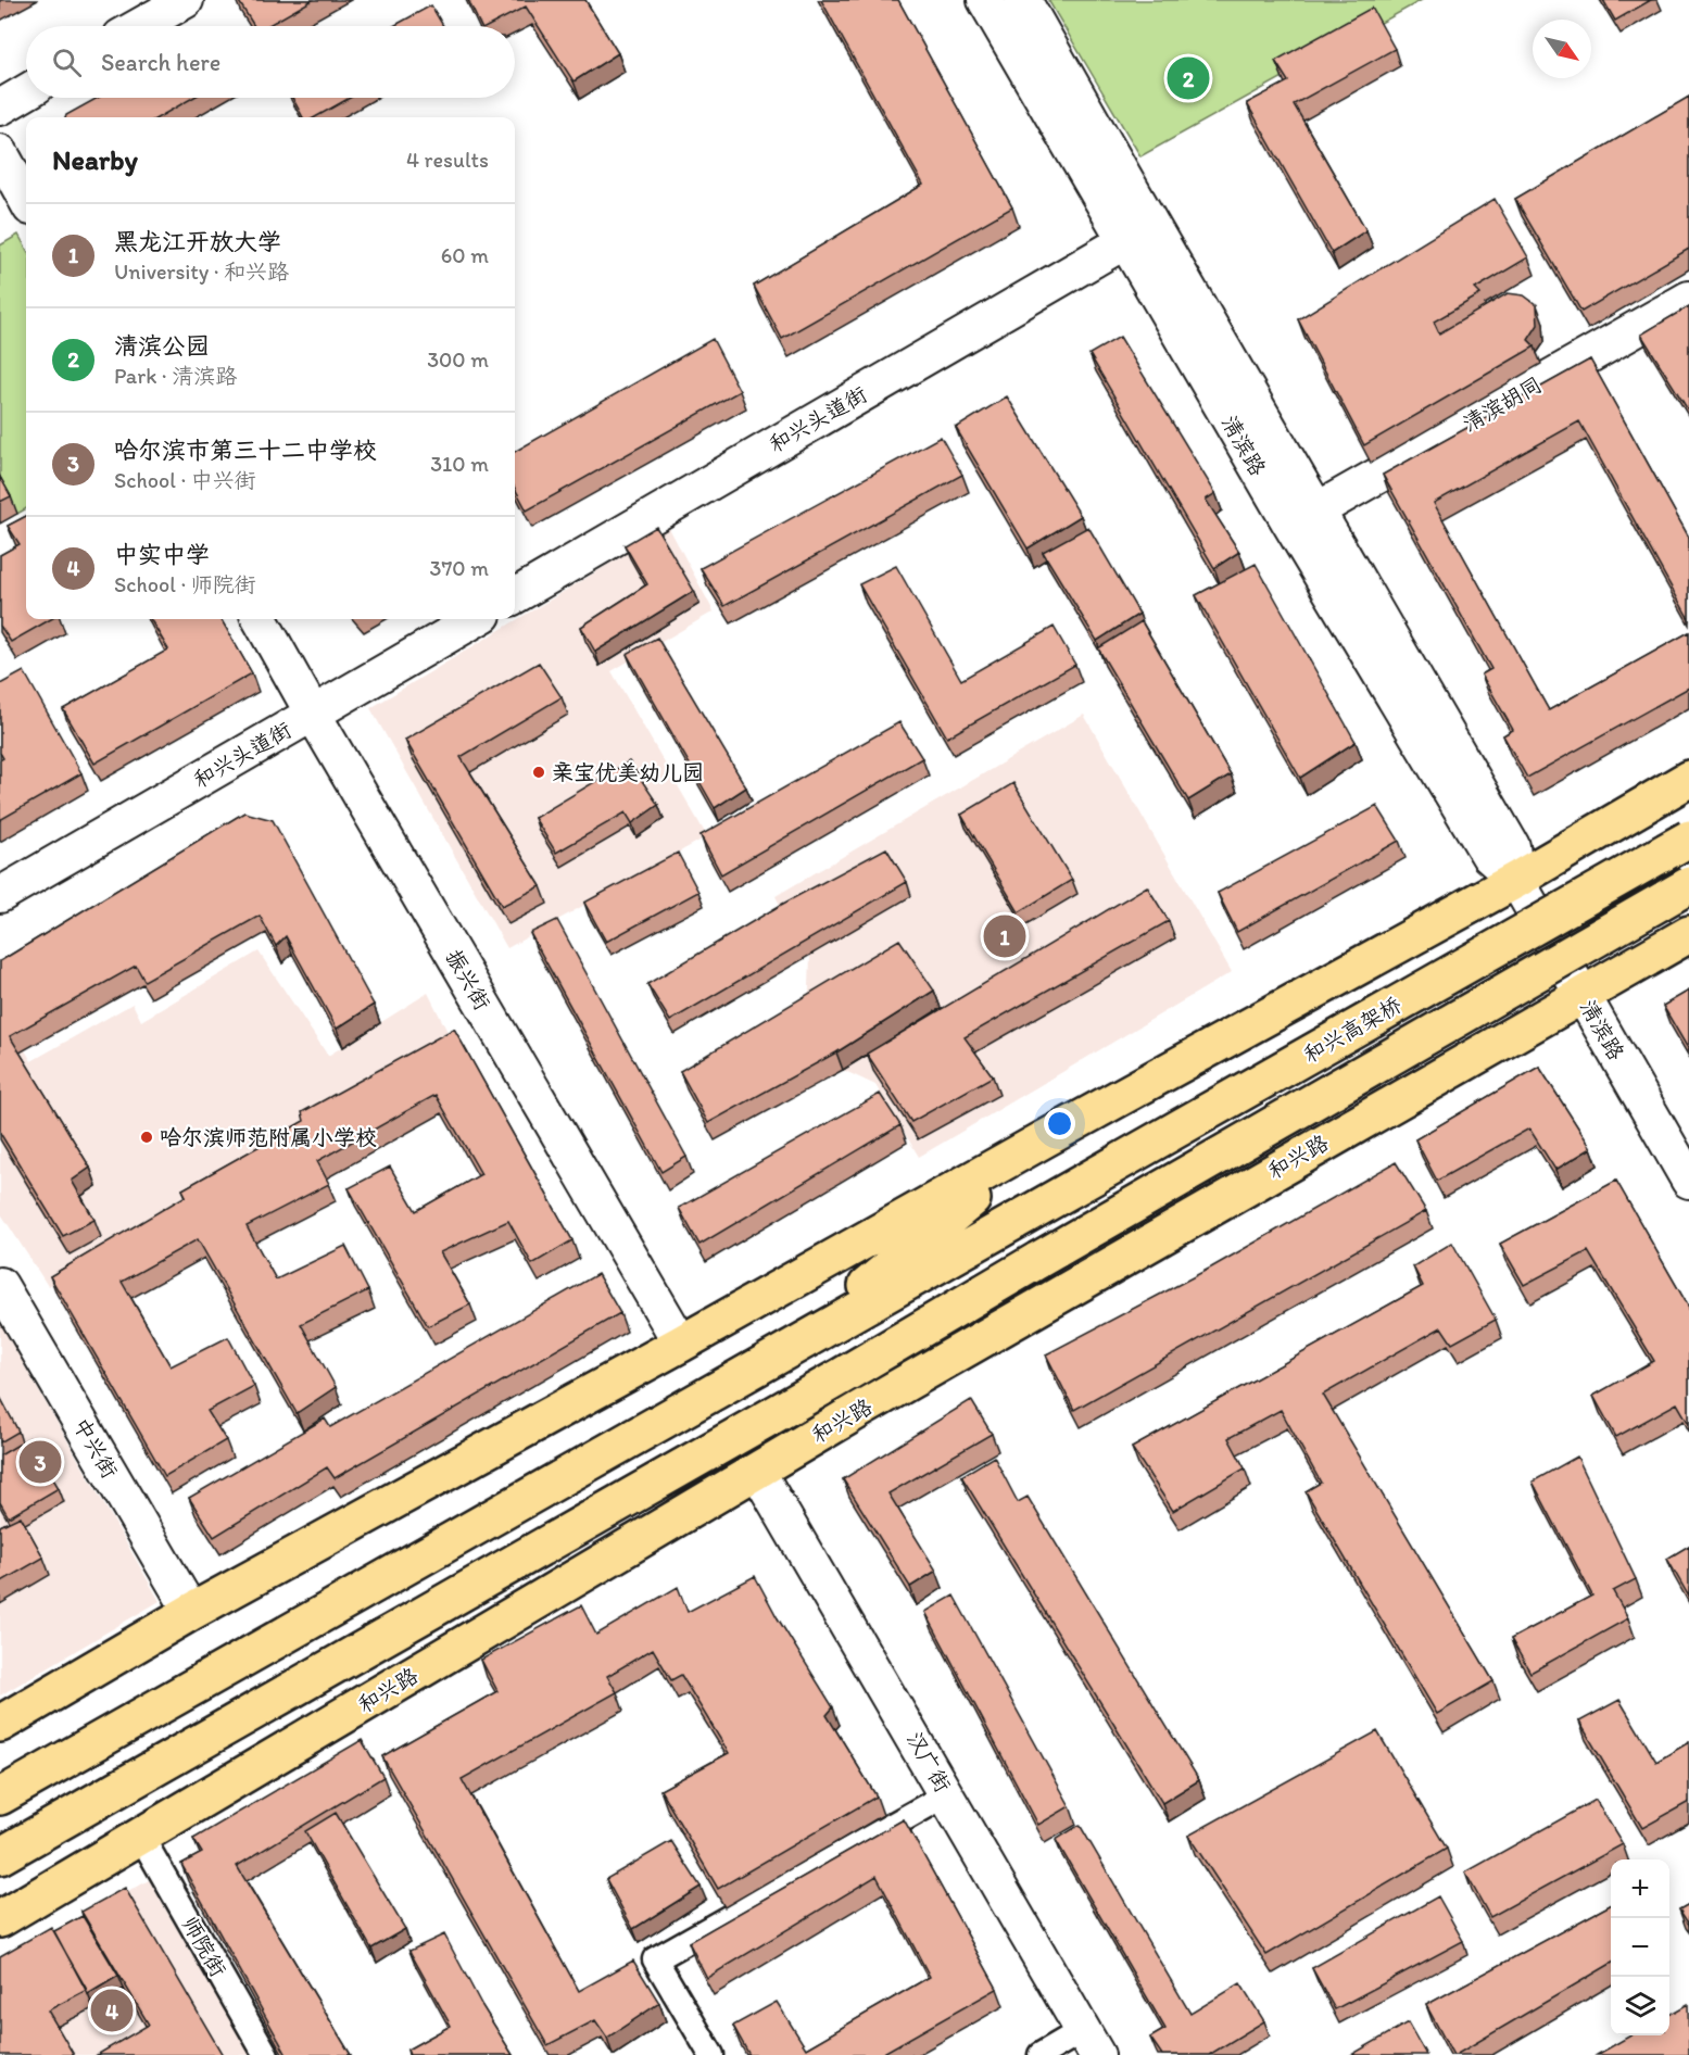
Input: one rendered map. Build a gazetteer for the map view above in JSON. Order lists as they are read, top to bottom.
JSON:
{
  "streets": {
    "highway": ["和兴高架桥", "和兴路"],
    "street": [
      "清滨胡同",
      "和兴头道街",
      "清滨路",
      "振兴街",
      "中兴街",
      "汉广街",
      "师院街"
    ]
  },
  "crossings": [
    ["清滨胡同", "清滨路"],
    ["和兴头道街", "清滨路"],
    ["和兴头道街", "振兴街"],
    ["清滨路", "和兴路"],
    ["和兴高架桥", "和兴路"],
    ["和兴路", "汉广街"],
    ["和兴路", "师院街"]
  ],
  "places": ["亲宝优美幼儿园", "哈尔滨师范附属小学校"],
  "north": "bottom right",
  "page": {
    "search": "Search here",
    "pins": [
      "2",
      "1",
      "3",
      "4"
    ],
    "heading": ["Nearby", "4 results"],
    "list": [
      {
        "mark": "1",
        "name": "黑龙江开放大学",
        "note": "University · 和兴路",
        "value": "60 m"
      },
      {
        "mark": "2",
        "name": "清滨公园",
        "note": "Park · 清滨路",
        "value": "300 m"
      },
      {
        "mark": "3",
        "name": "哈尔滨市第三十二中学校",
        "note": "School · 中兴街",
        "value": "310 m"
      },
      {
        "mark": "4",
        "name": "中实中学",
        "note": "School · 师院街",
        "value": "370 m"
      }
    ],
    "map_buttons": ["+", "−"]
  }
}
